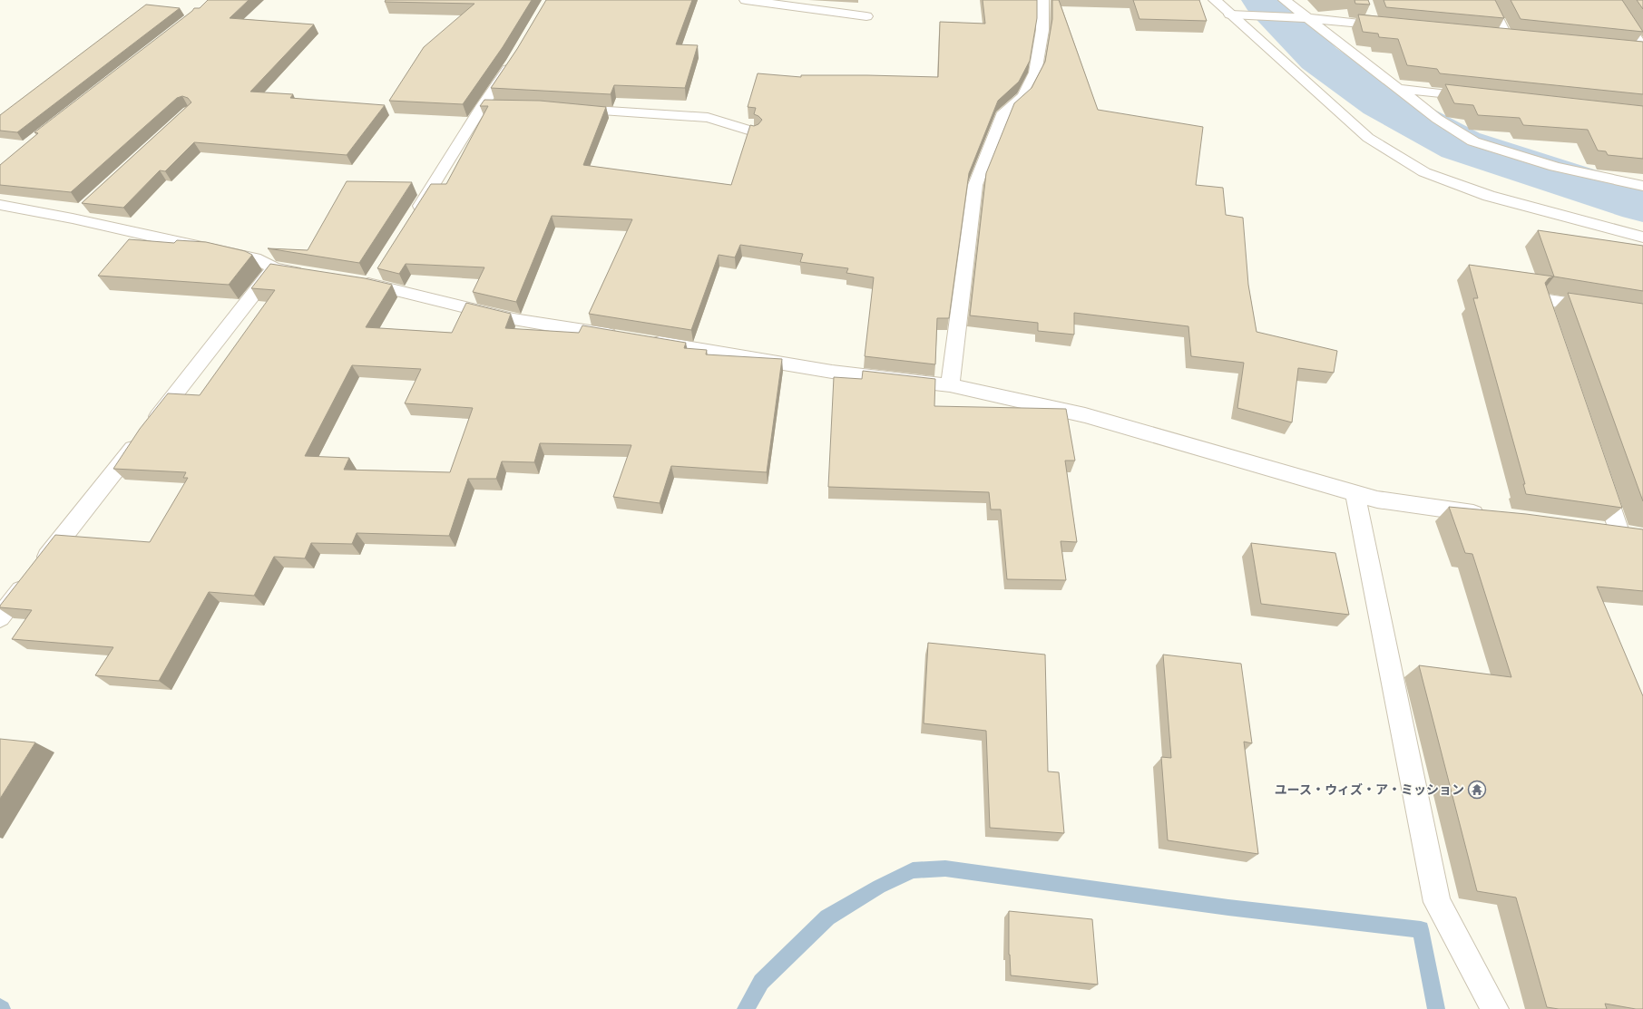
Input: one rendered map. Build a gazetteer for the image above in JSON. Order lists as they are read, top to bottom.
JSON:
{
  "places": {
    "temple": ["ユース・ウィズ・ア・ミッション"]
  }
}
